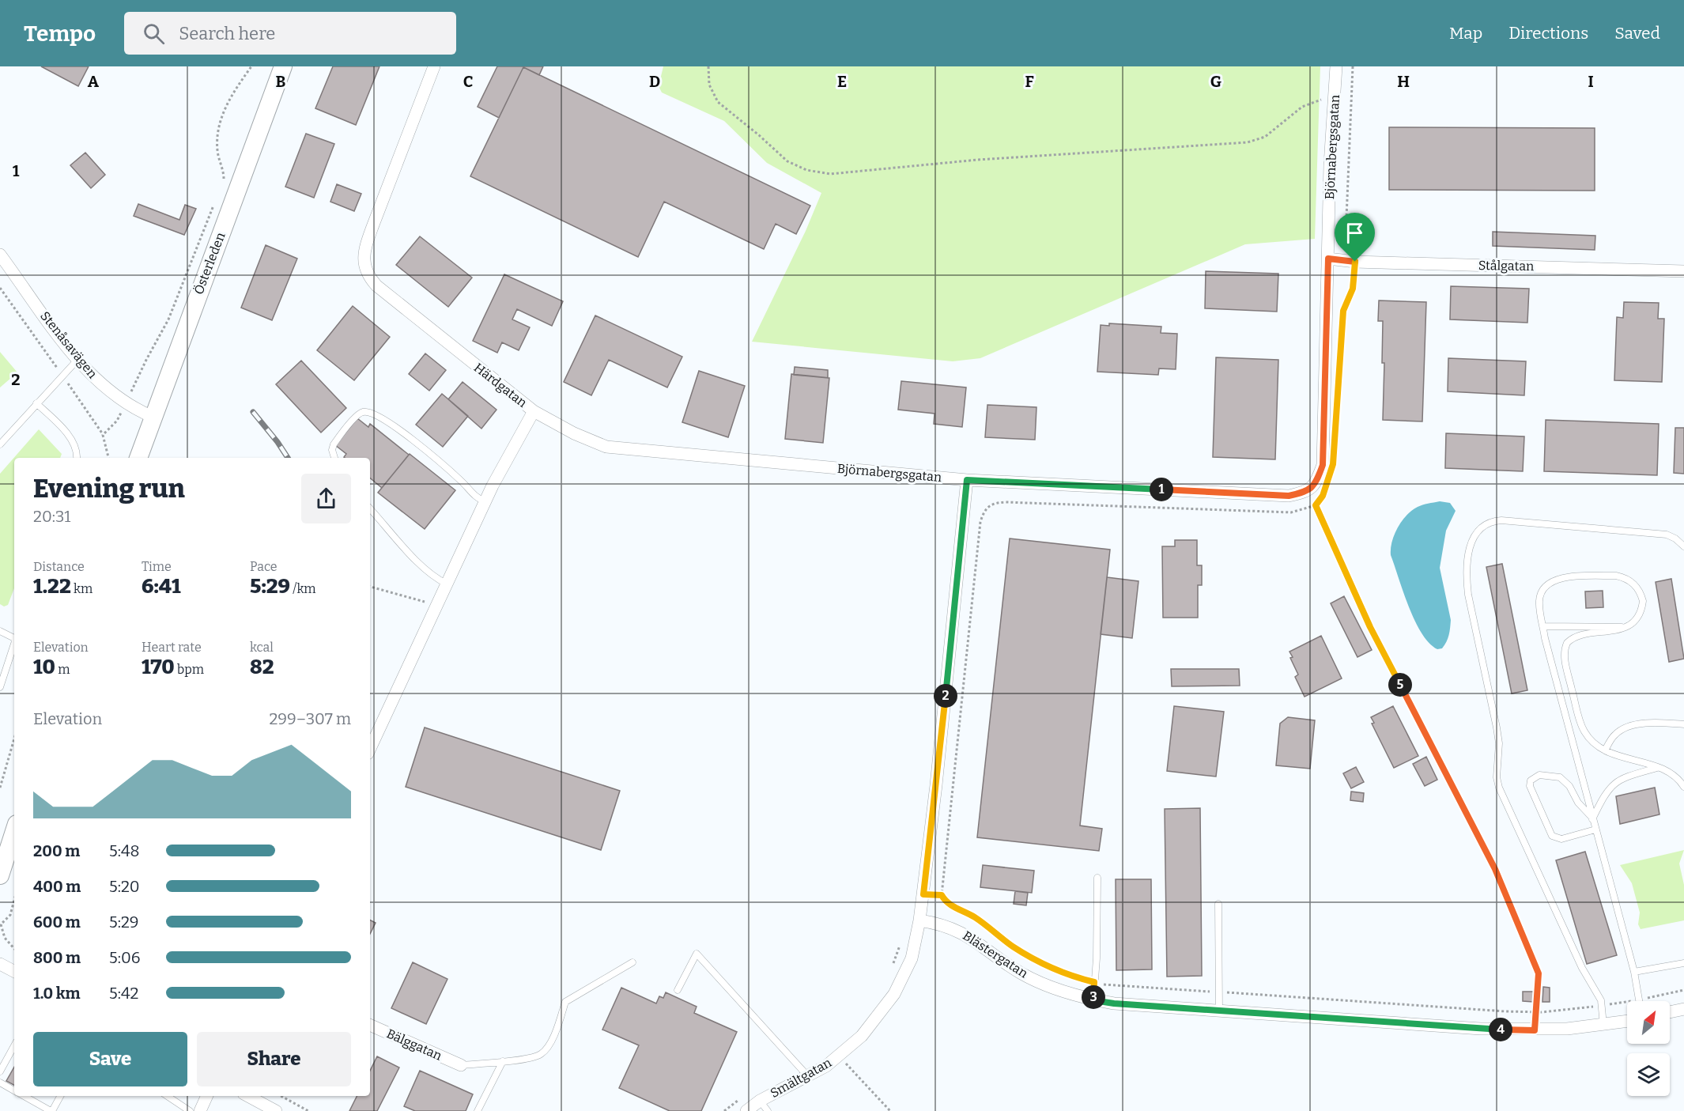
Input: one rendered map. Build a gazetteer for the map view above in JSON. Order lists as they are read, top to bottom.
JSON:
{
  "streets": {
    "main road": ["Österleden"],
    "street": [
      "Björnabergsgatan",
      "Stålgatan",
      "Stenåsavägen",
      "Härdgatan",
      "Blästergatan",
      "Bälggatan",
      "Smältgatan"
    ]
  },
  "crossings": [
    ["Björnabergsgatan", "Stålgatan"],
    ["Björnabergsgatan", "Härdgatan"],
    ["Österleden", "Stenåsavägen"],
    ["Blästergatan", "Smältgatan"]
  ],
  "north": "top right",
  "page": {
    "header": "Tempo",
    "search": "Search here",
    "nav": ["Map", "Directions", "Saved"],
    "heading": ["Evening run", "20:31"],
    "pins": [
      "1",
      "5",
      "2",
      "3",
      "4"
    ],
    "stats": [
      ["Distance", "1.22 km"],
      ["Time", "6:41"],
      ["Pace", "5:29 /km"],
      ["Elevation", "10 m"],
      ["Heart rate", "170 bpm"],
      ["kcal", "82"]
    ],
    "chart": ["Elevation", "299–307 m"],
    "list": [
      {
        "name": "200 m",
        "note": "5:48"
      },
      {
        "name": "400 m",
        "note": "5:20"
      },
      {
        "name": "600 m",
        "note": "5:29"
      },
      {
        "name": "800 m",
        "note": "5:06"
      },
      {
        "name": "1.0 km",
        "note": "5:42"
      }
    ],
    "buttons": ["Save", "Share"]
  },
  "grid": {
    "columns": [
      "A",
      "B",
      "C",
      "D",
      "E",
      "F",
      "G",
      "H",
      "I"
    ],
    "rows": ["1", "2"]
  }
}
